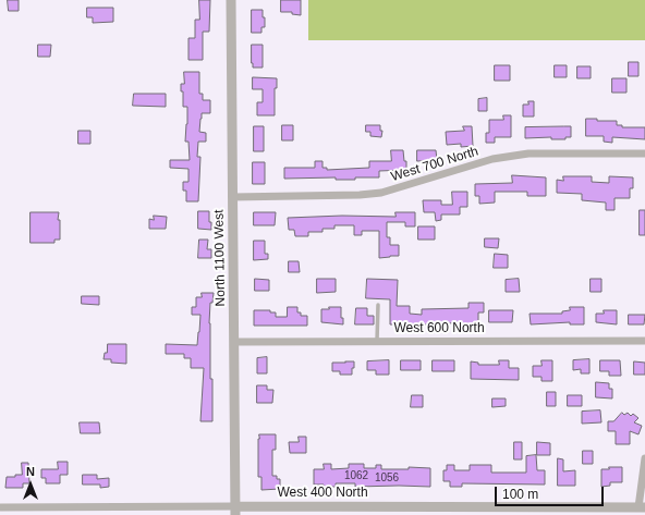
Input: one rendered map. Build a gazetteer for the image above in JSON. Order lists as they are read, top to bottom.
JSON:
{
  "streets": {
    "street": [
      "West 700 North",
      "North 1100 West",
      "West 600 North",
      "West 400 North"
    ]
  },
  "crossings": [
    ["West 700 North", "North 1100 West"],
    ["North 1100 West", "West 600 North"],
    ["North 1100 West", "West 400 North"]
  ],
  "house_numbers": ["1062", "1056"],
  "scale_bar": "100 m",
  "north": "top"
}
